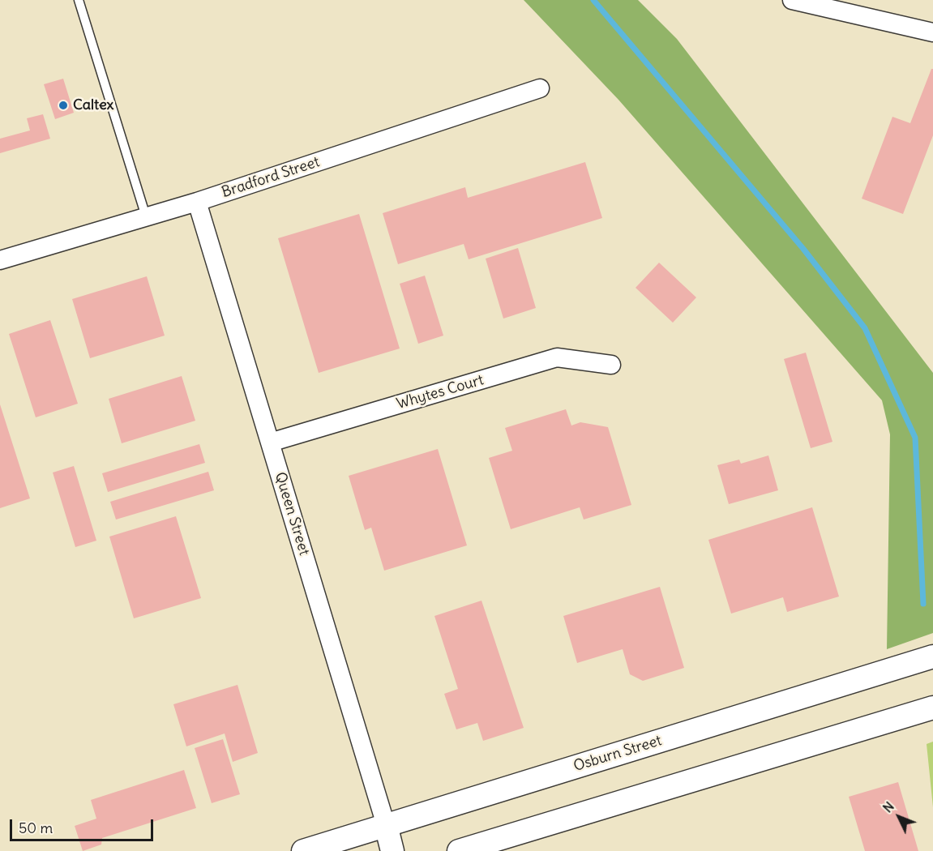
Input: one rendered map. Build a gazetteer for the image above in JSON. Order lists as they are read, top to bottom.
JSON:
{
  "streets": {
    "street": [
      "Bradford Street",
      "Whytes Court",
      "Queen Street",
      "Osburn Street"
    ]
  },
  "crossings": [
    ["Bradford Street", "Queen Street"],
    ["Whytes Court", "Queen Street"],
    ["Queen Street", "Osburn Street"]
  ],
  "places": ["Caltex"],
  "scale_bar": "50 m",
  "north": "top left"
}
